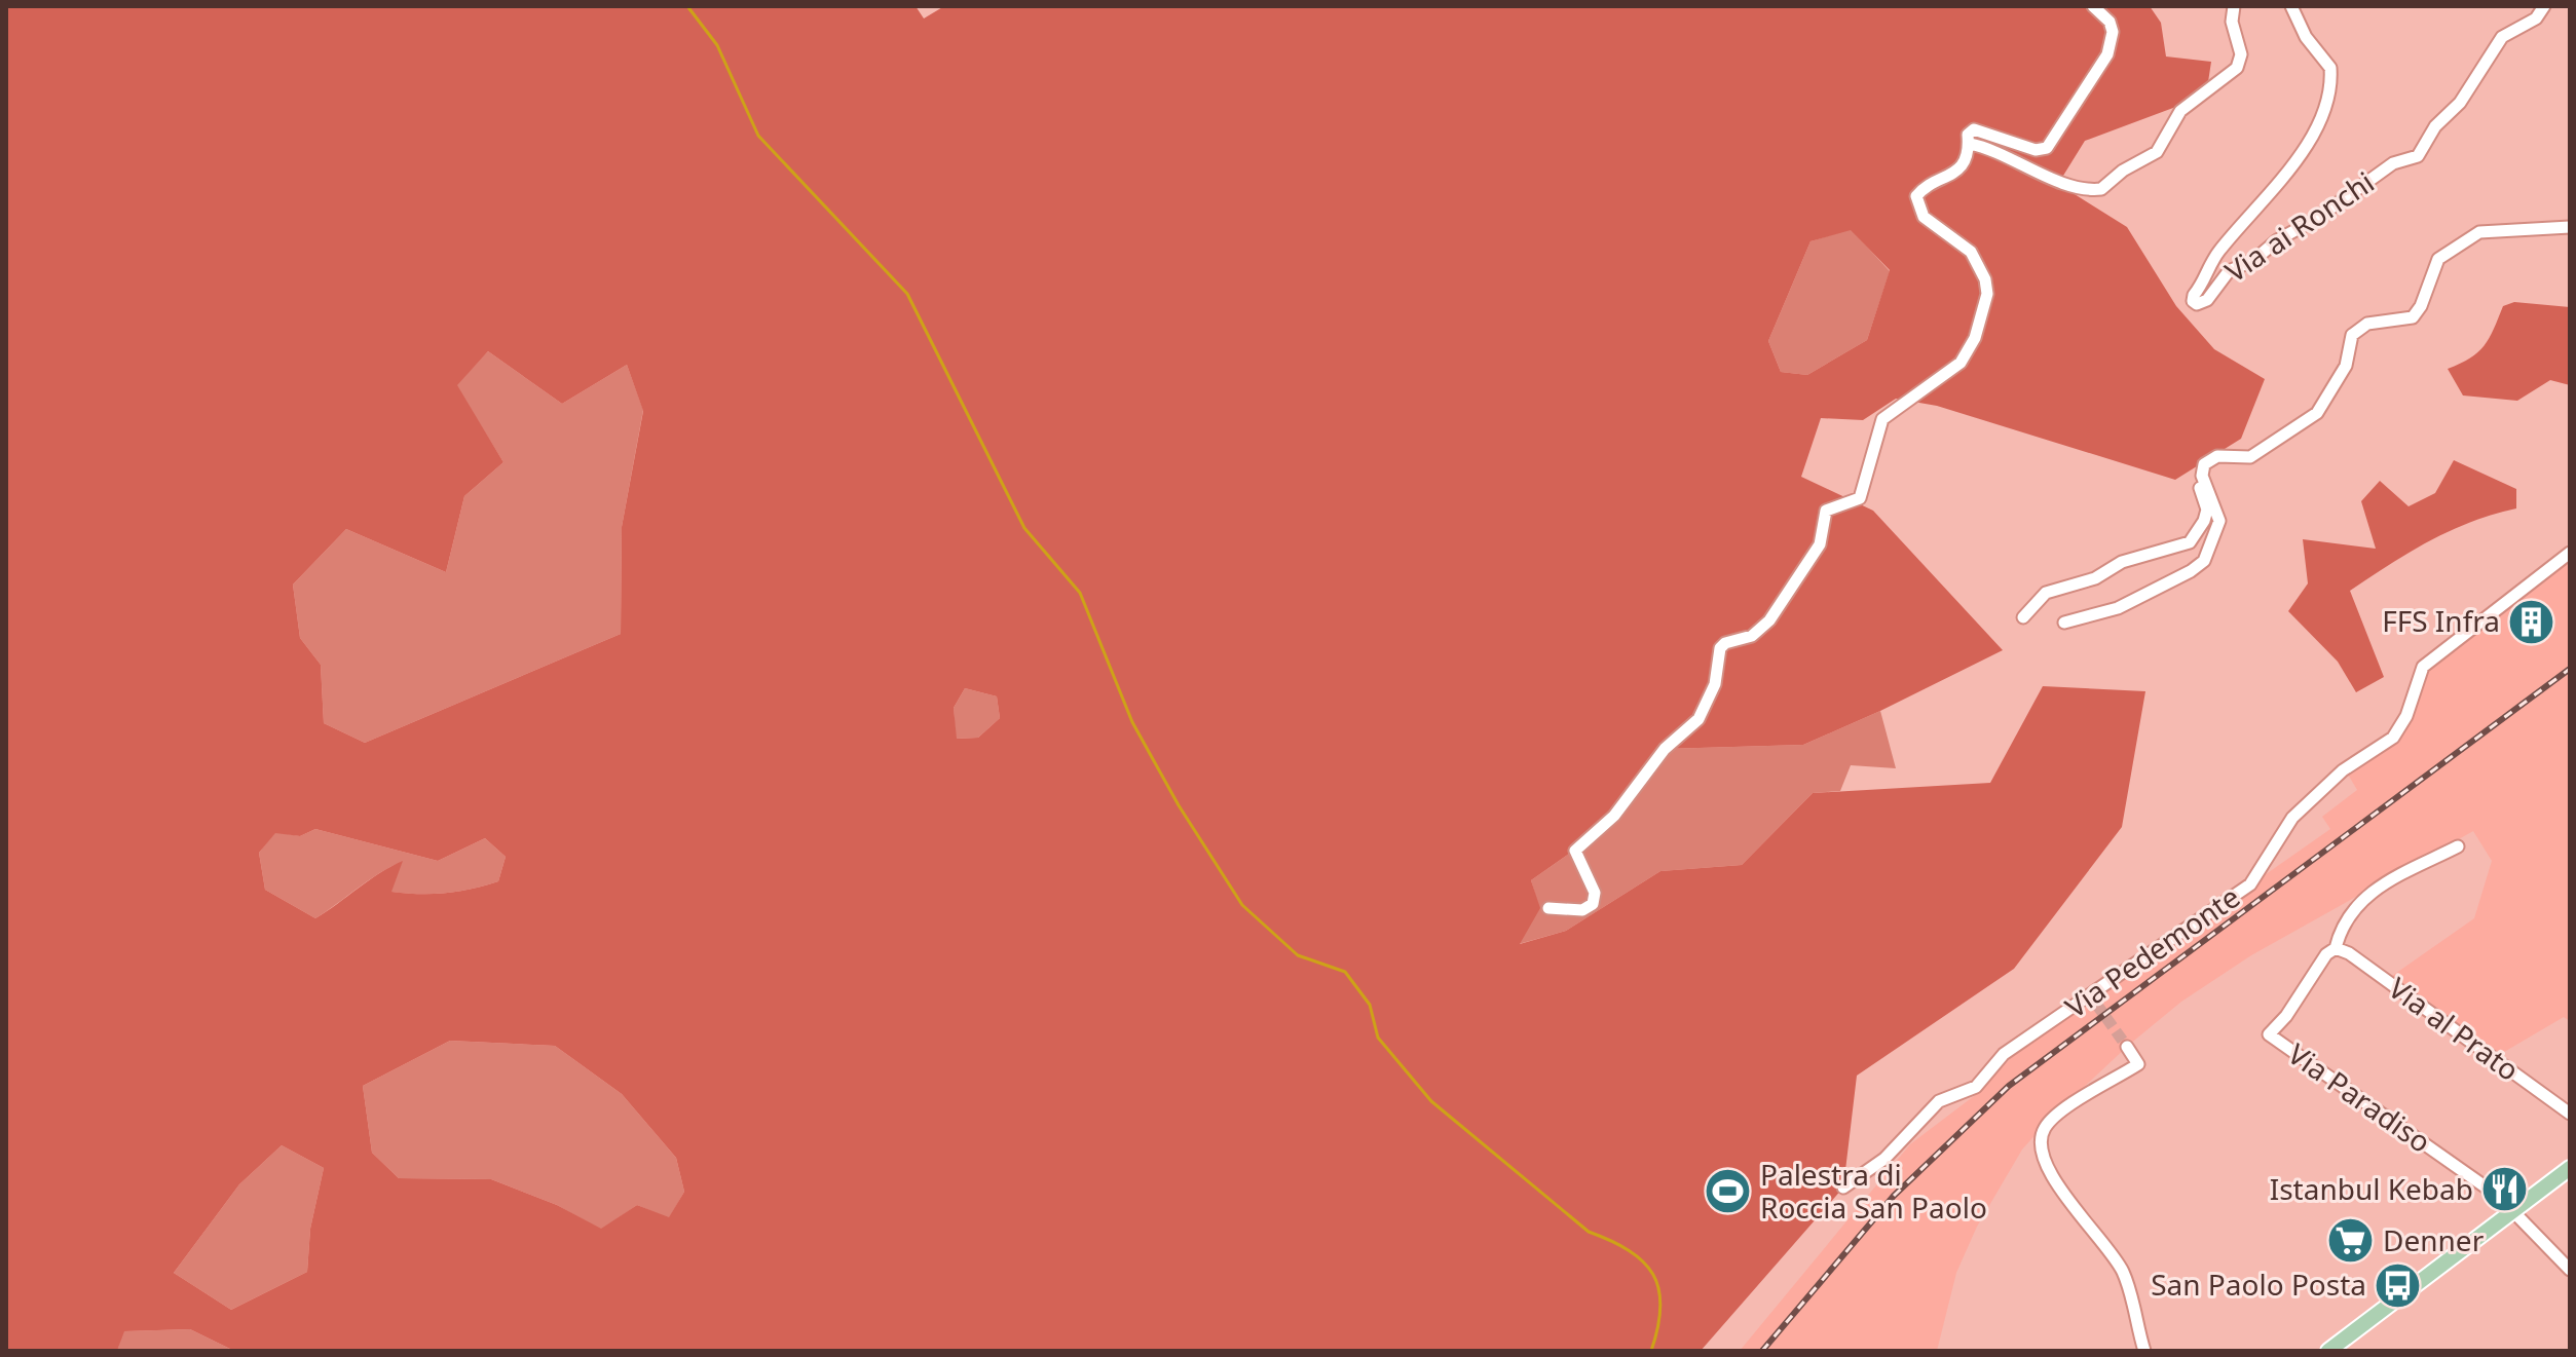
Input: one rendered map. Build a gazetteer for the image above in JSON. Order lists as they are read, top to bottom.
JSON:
{
  "streets": {
    "street": [
      "Via ai Ronchi",
      "Via Pedemonte",
      "Via al Prato",
      "Via Paradiso"
    ]
  },
  "crossings": [
    ["Via al Prato", "Via Paradiso"]
  ],
  "places": {
    "building": ["FFS Infra"],
    "restaurant": ["Istanbul Kebab"],
    "sports": ["Palestra di Roccia San Paolo"],
    "supermarket": ["Denner"],
    "bus stop": ["San Paolo Posta"]
  }
}
